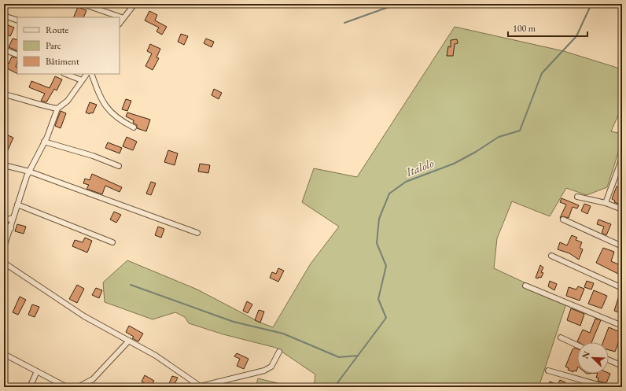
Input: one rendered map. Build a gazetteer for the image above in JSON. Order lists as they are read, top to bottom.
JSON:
{
  "water": ["Italolo"],
  "legend": ["Route", "Parc", "Bâtiment"],
  "scale_bar": "100 m",
  "north": "top left"
}
